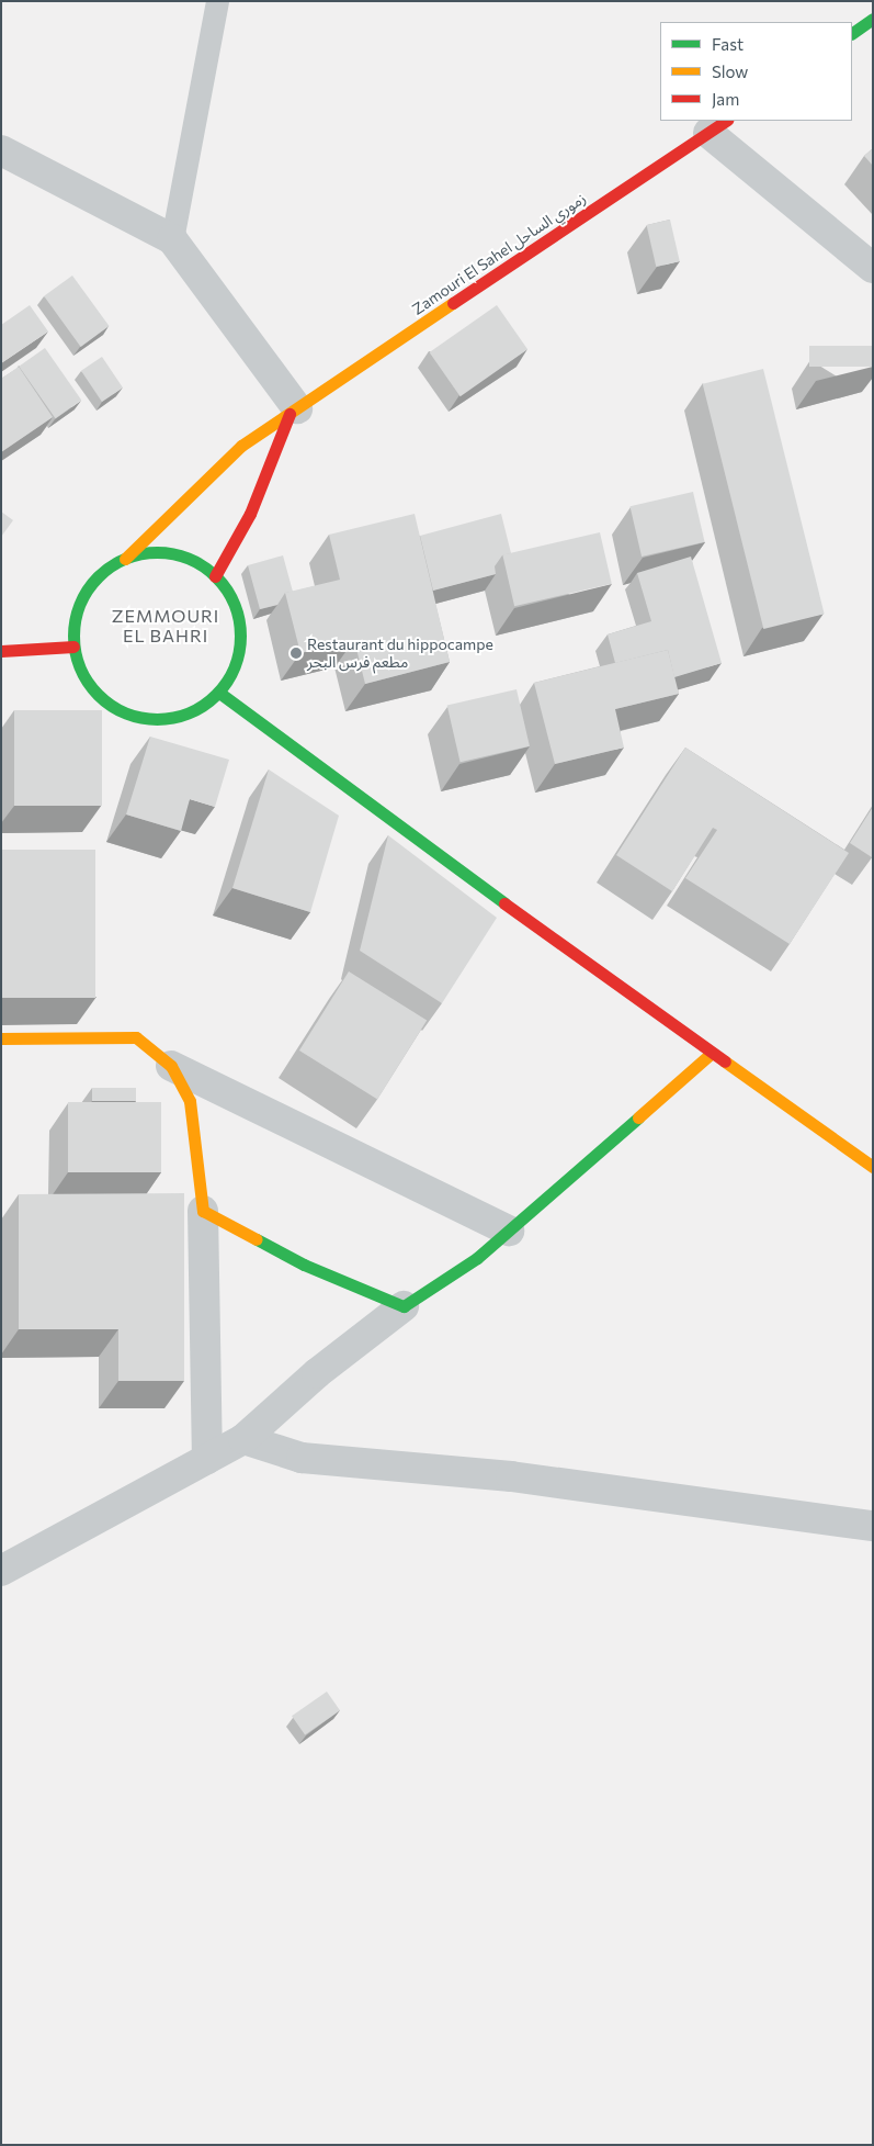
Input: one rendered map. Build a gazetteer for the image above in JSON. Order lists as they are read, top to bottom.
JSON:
{
  "streets": {
    "street": ["Zamouri El Sahel زموري الساحل"]
  },
  "districts": ["ZEMMOURI EL BAHRI"],
  "places": ["Restaurant du hippocampe مطعم فرس البحر"],
  "legend": ["Fast", "Slow", "Jam"]
}
